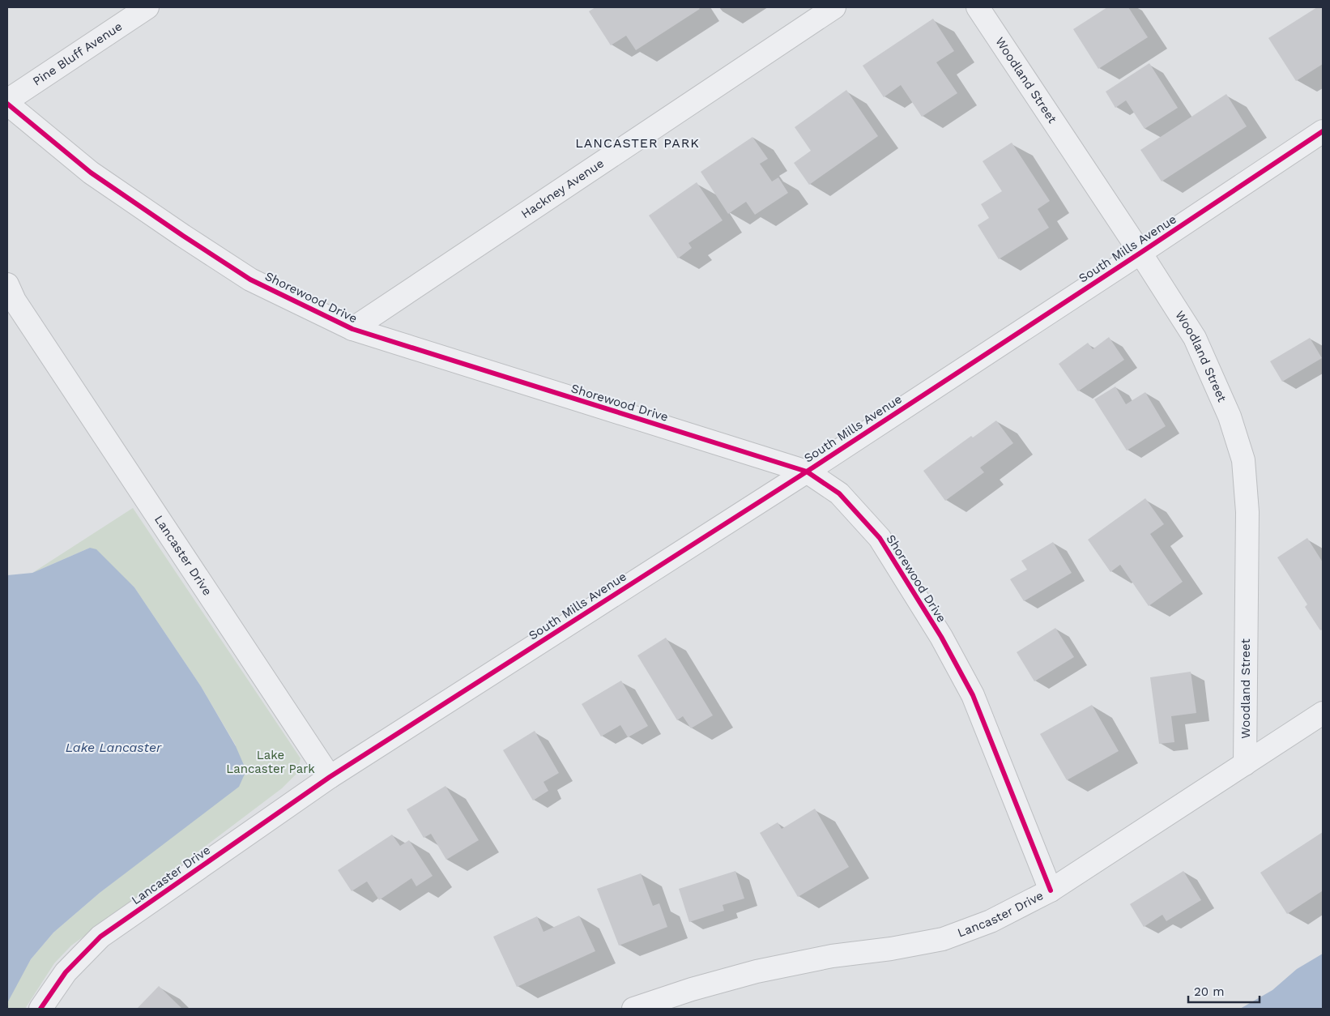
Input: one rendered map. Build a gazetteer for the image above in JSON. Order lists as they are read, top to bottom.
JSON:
{
  "streets": {
    "street": [
      "Pine Bluff Avenue",
      "Woodland Street",
      "Hackney Avenue",
      "South Mills Avenue",
      "Shorewood Drive",
      "Lancaster Drive"
    ]
  },
  "crossings": [
    ["Woodland Street", "South Mills Avenue"],
    ["Woodland Street", "Lancaster Drive"],
    ["Hackney Avenue", "Shorewood Drive"],
    ["South Mills Avenue", "Shorewood Drive"],
    ["South Mills Avenue", "Lancaster Drive"],
    ["Shorewood Drive", "Lancaster Drive"]
  ],
  "districts": ["LANCASTER PARK"],
  "water": ["Lake Lancaster"],
  "parks": ["Lake Lancaster Park"],
  "scale_bar": "20 m"
}
